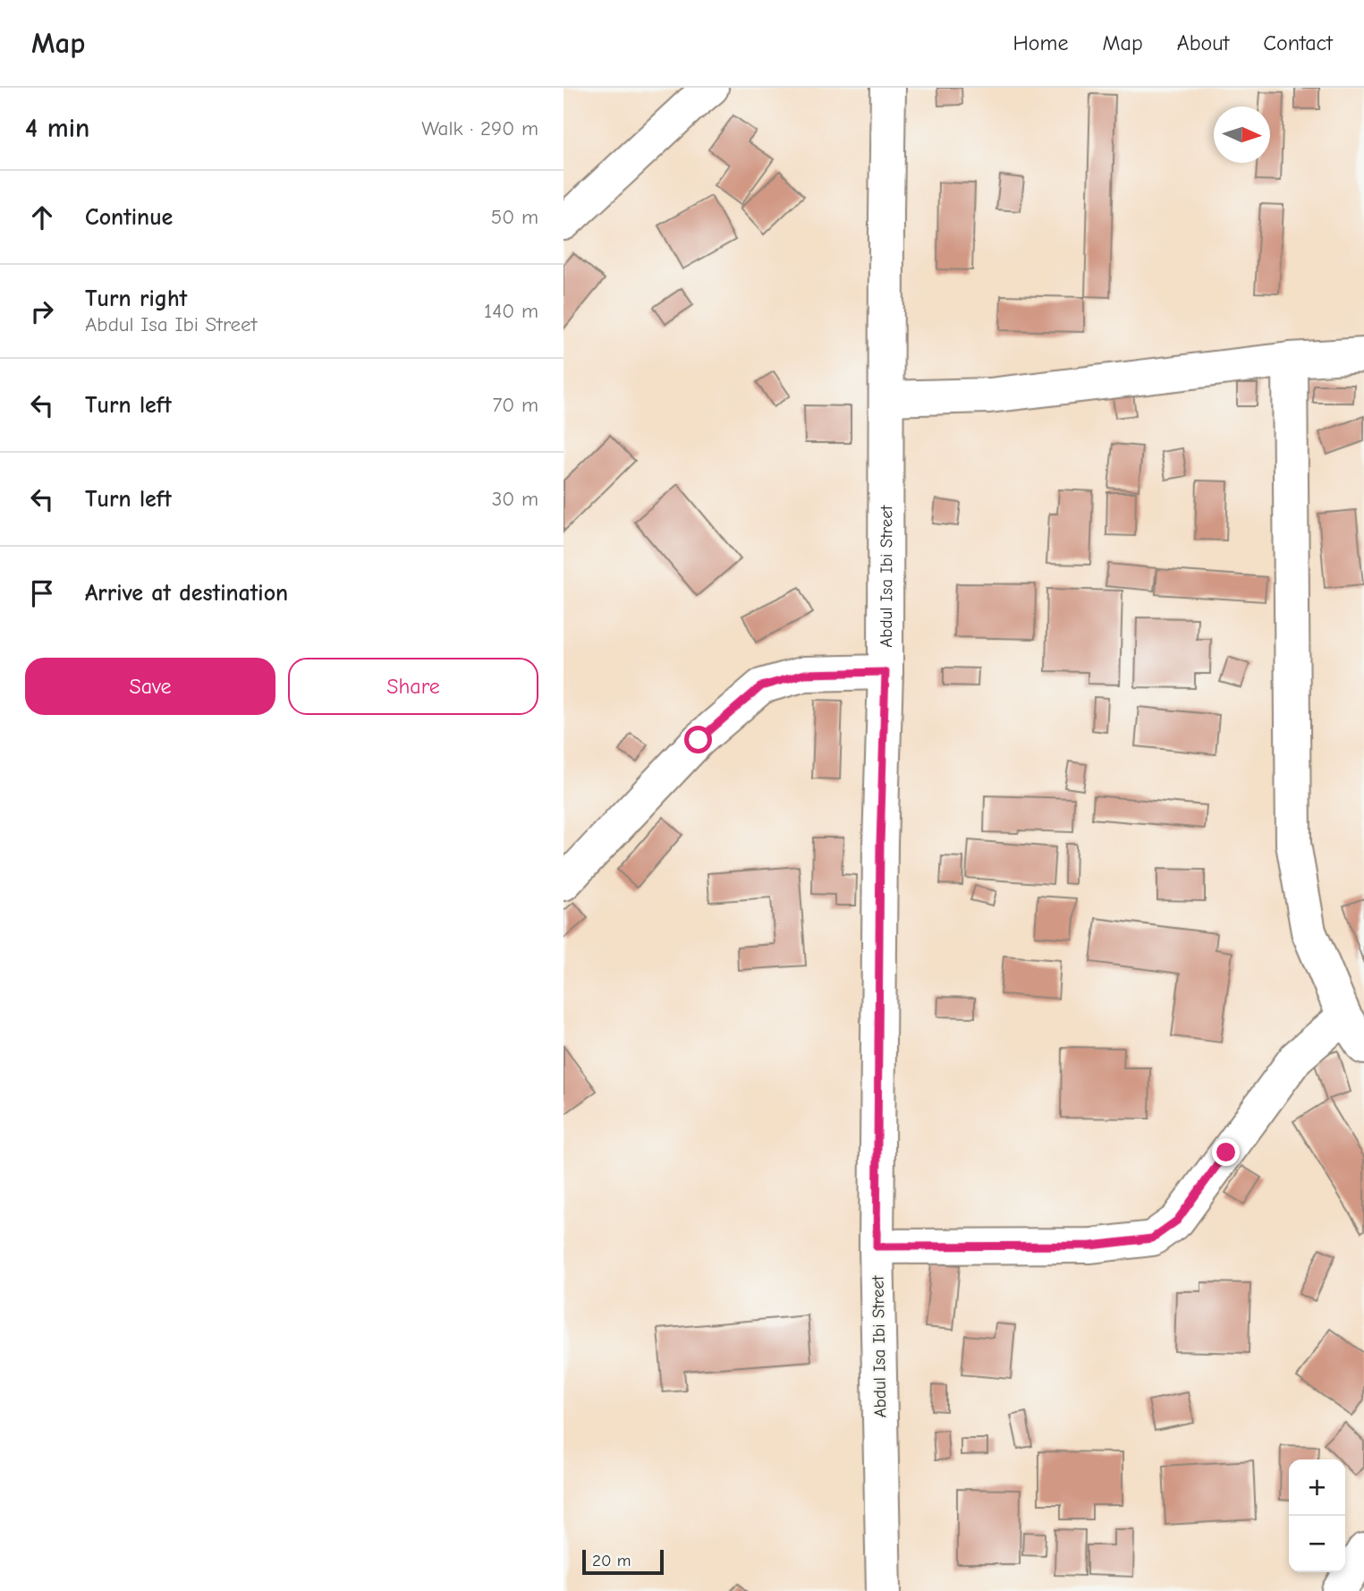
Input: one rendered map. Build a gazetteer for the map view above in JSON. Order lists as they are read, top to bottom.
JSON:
{
  "streets": {
    "street": ["Abdul Isa Ibi Street"]
  },
  "scale_bar": "20 m",
  "north": "right",
  "page": {
    "header": "Map",
    "nav": [
      "Home",
      "Map",
      "About",
      "Contact"
    ],
    "heading": ["4 min", "Walk · 290 m"],
    "list": [
      ["Continue", "50 m"],
      ["Turn right", "Abdul Isa Ibi Street", "140 m"],
      ["Turn left", "70 m"],
      ["Turn left", "30 m"],
      "Arrive at destination"
    ],
    "buttons": ["Save", "Share"],
    "map_buttons": ["+", "−"],
    "scale": "20 m"
  }
}
